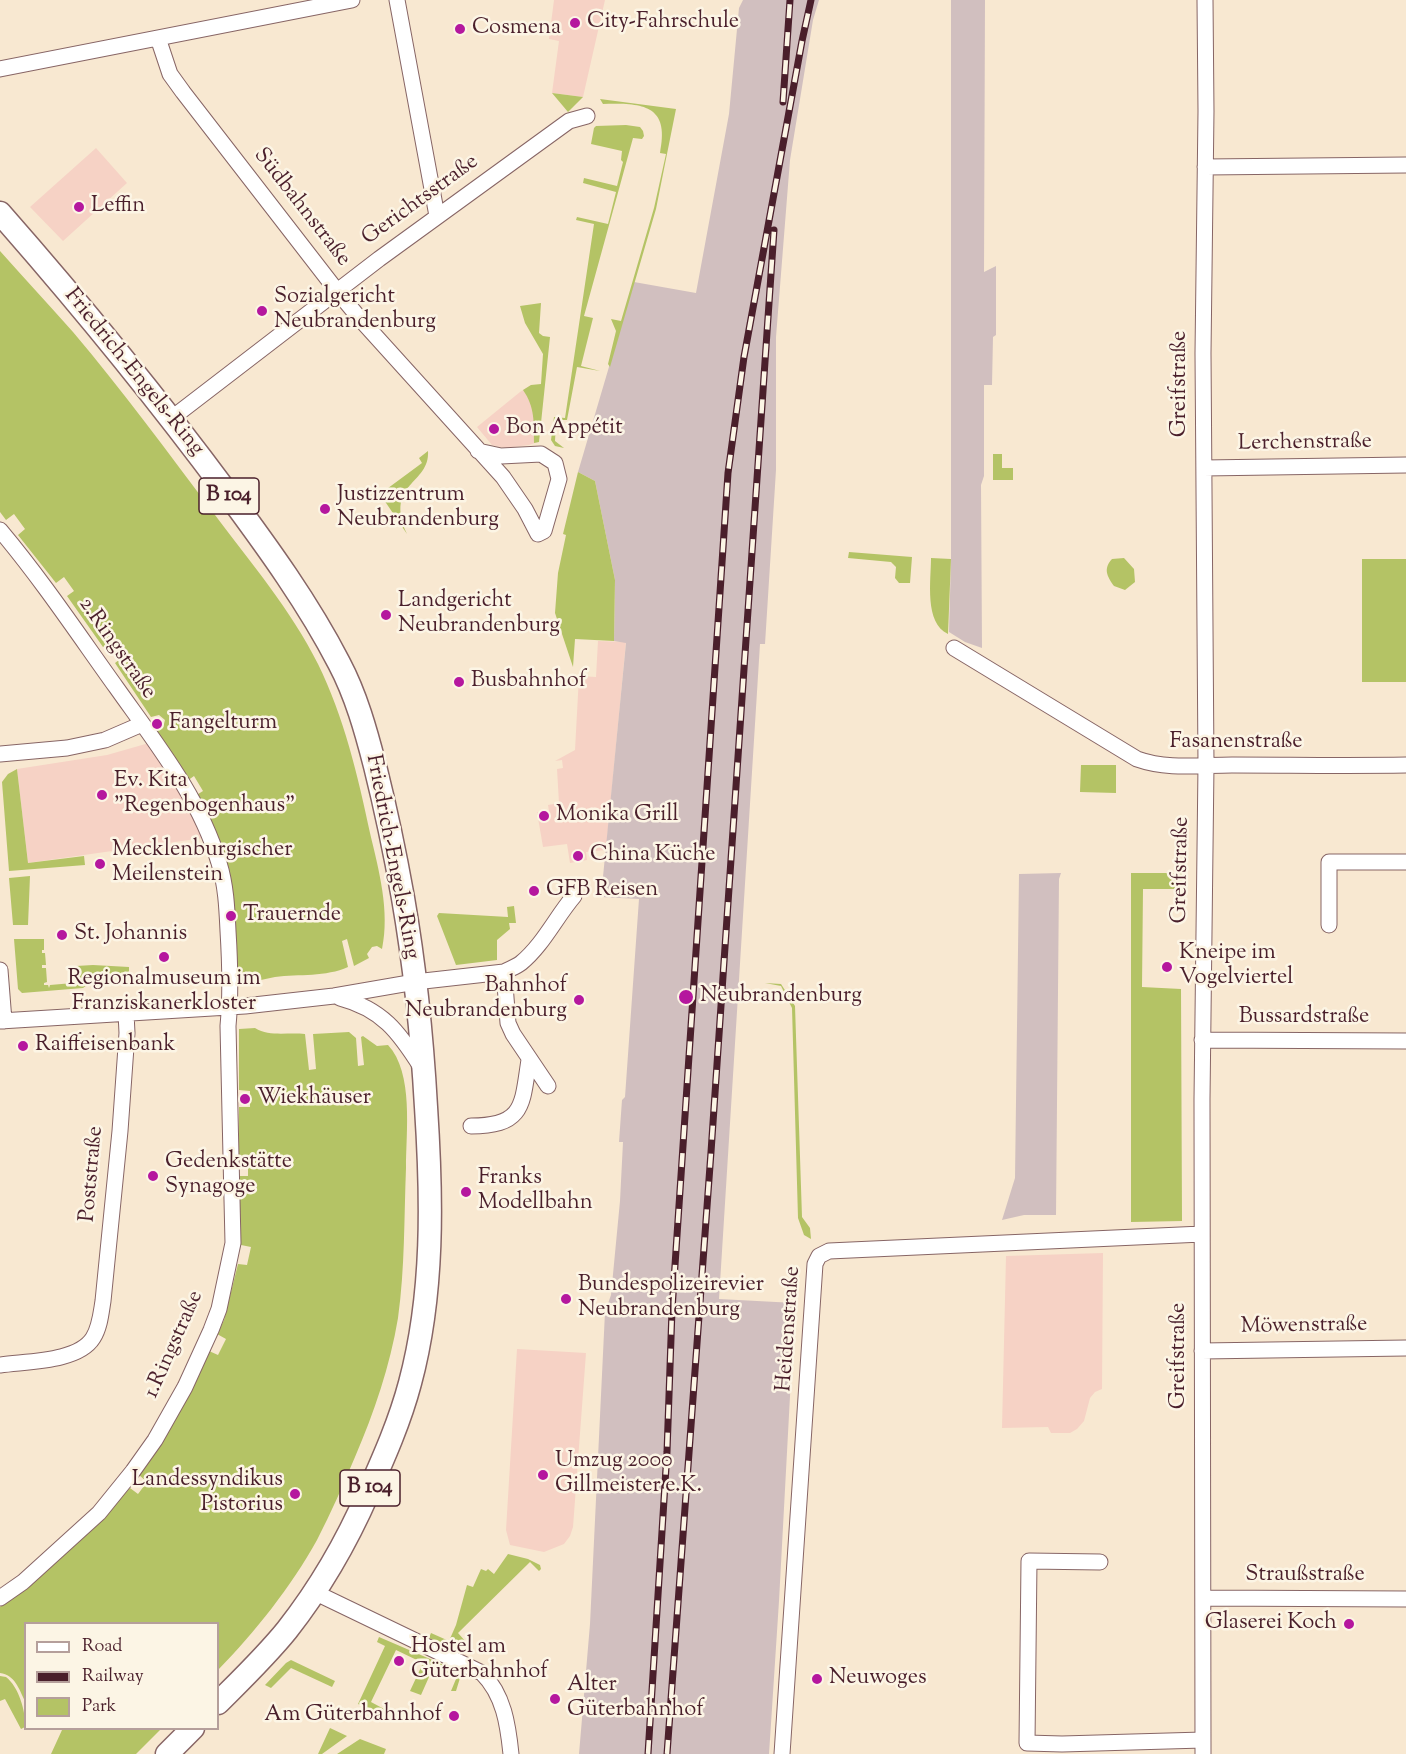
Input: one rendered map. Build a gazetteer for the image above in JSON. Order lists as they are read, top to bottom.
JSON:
{
  "streets": {
    "main road": ["Friedrich-Engels-Ring", "B 104"],
    "street": [
      "Gerichtsstraße",
      "Südbahnstraße",
      "Greifstraße",
      "Lerchenstraße",
      "2.Ringstraße",
      "Fasanenstraße",
      "Bussardstraße",
      "Poststraße",
      "Möwenstraße",
      "Heidenstraße",
      "1.Ringstraße",
      "Straußstraße"
    ]
  },
  "crossings": [
    ["Gerichtsstraße", "Südbahnstraße"],
    ["Gerichtsstraße", "Friedrich-Engels-Ring"],
    ["Greifstraße", "Lerchenstraße"],
    ["Greifstraße", "Fasanenstraße"],
    ["Greifstraße", "Bussardstraße"],
    ["Greifstraße", "Möwenstraße"],
    ["Greifstraße", "Heidenstraße"],
    ["Greifstraße", "Straußstraße"],
    ["2.Ringstraße", "1.Ringstraße"]
  ],
  "places": [
    "City-Fahrschule",
    "Cosmena",
    "Leffin",
    "Sozialgericht Neubrandenburg",
    "Bon Appétit",
    "Justizzentrum Neubrandenburg",
    "Landgericht Neubrandenburg",
    "Busbahnhof",
    "Fangelturm",
    "Ev. Kita \"Regenbogenhaus\"",
    "Monika Grill",
    "China Küche",
    "Mecklenburgischer Meilenstein",
    "GFB Reisen",
    "Trauernde",
    "St. Johannis",
    "Regionalmuseum im Franziskanerkloster",
    "Kneipe im Vogelviertel",
    "Neubrandenburg",
    "Bahnhof Neubrandenburg",
    "Raiffeisenbank",
    "Wiekhäuser",
    "Gedenkstätte Synagoge",
    "Franks Modellbahn",
    "Bundespolizeirevier Neubrandenburg",
    "Umzug 2000 Gillmeister e.K.",
    "Landessyndikus Pistorius",
    "Glaserei Koch",
    "Hostel am Güterbahnhof",
    "Neuwoges",
    "Alter Güterbahnhof",
    "Am Güterbahnhof"
  ],
  "legend": ["Road", "Railway", "Park"]
}
